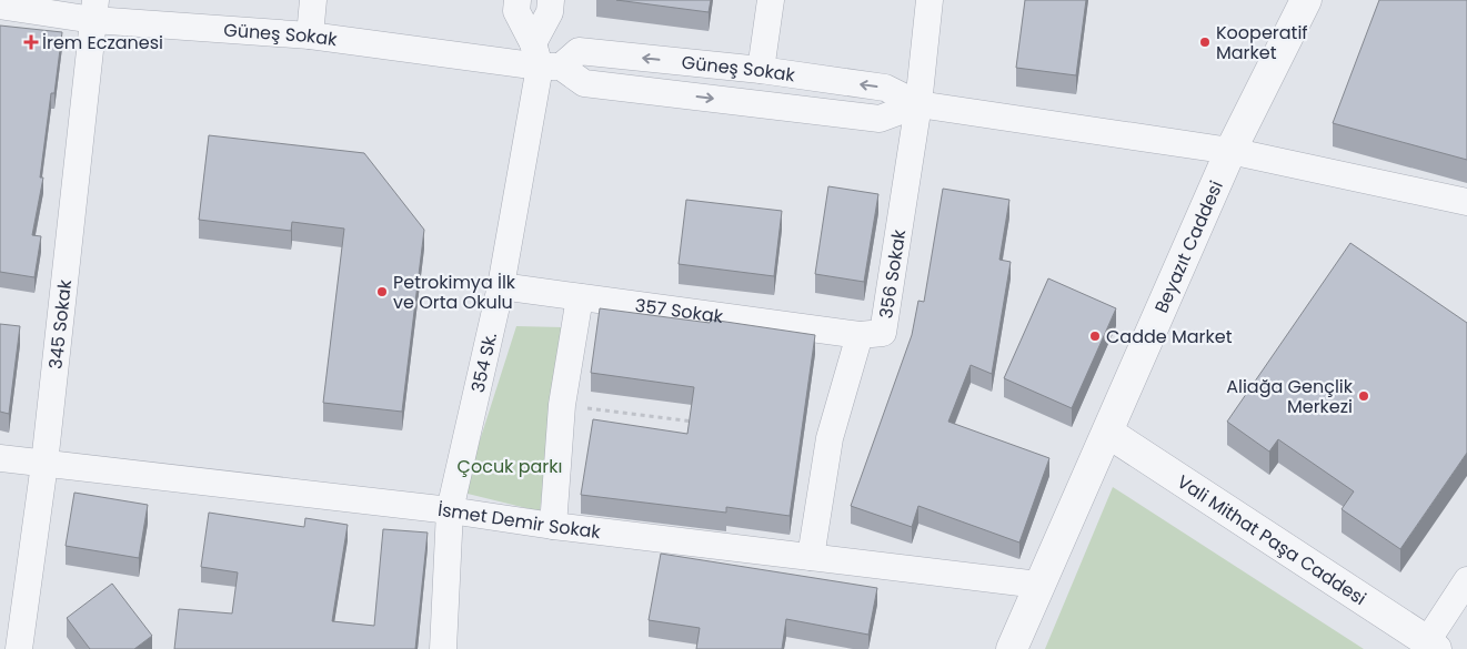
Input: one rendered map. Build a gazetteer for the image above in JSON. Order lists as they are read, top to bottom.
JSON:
{
  "streets": {
    "street": [
      "Güneş Sokak",
      "Beyazıt Caddesi",
      "356 Sokak",
      "357 Sokak",
      "345 Sokak",
      "354 Sk.",
      "İsmet Demir Sokak",
      "Vali Mithat Paşa Caddesi"
    ]
  },
  "crossings": [
    ["Güneş Sokak", "Beyazıt Caddesi"],
    ["Güneş Sokak", "356 Sokak"],
    ["Güneş Sokak", "345 Sokak"],
    ["Güneş Sokak", "354 Sk."],
    ["Beyazıt Caddesi", "İsmet Demir Sokak"],
    ["Beyazıt Caddesi", "Vali Mithat Paşa Caddesi"],
    ["356 Sokak", "357 Sokak"],
    ["356 Sokak", "İsmet Demir Sokak"],
    ["357 Sokak", "354 Sk."],
    ["345 Sokak", "İsmet Demir Sokak"],
    ["354 Sk.", "İsmet Demir Sokak"]
  ],
  "parks": ["Çocuk parkı"],
  "places": {
    "health": ["İrem Eczanesi"],
    "other": [
      "Kooperatif Market",
      "Petrokimya İlk ve Orta Okulu",
      "Cadde Market",
      "Aliağa Gençlik Merkezi"
    ]
  }
}
